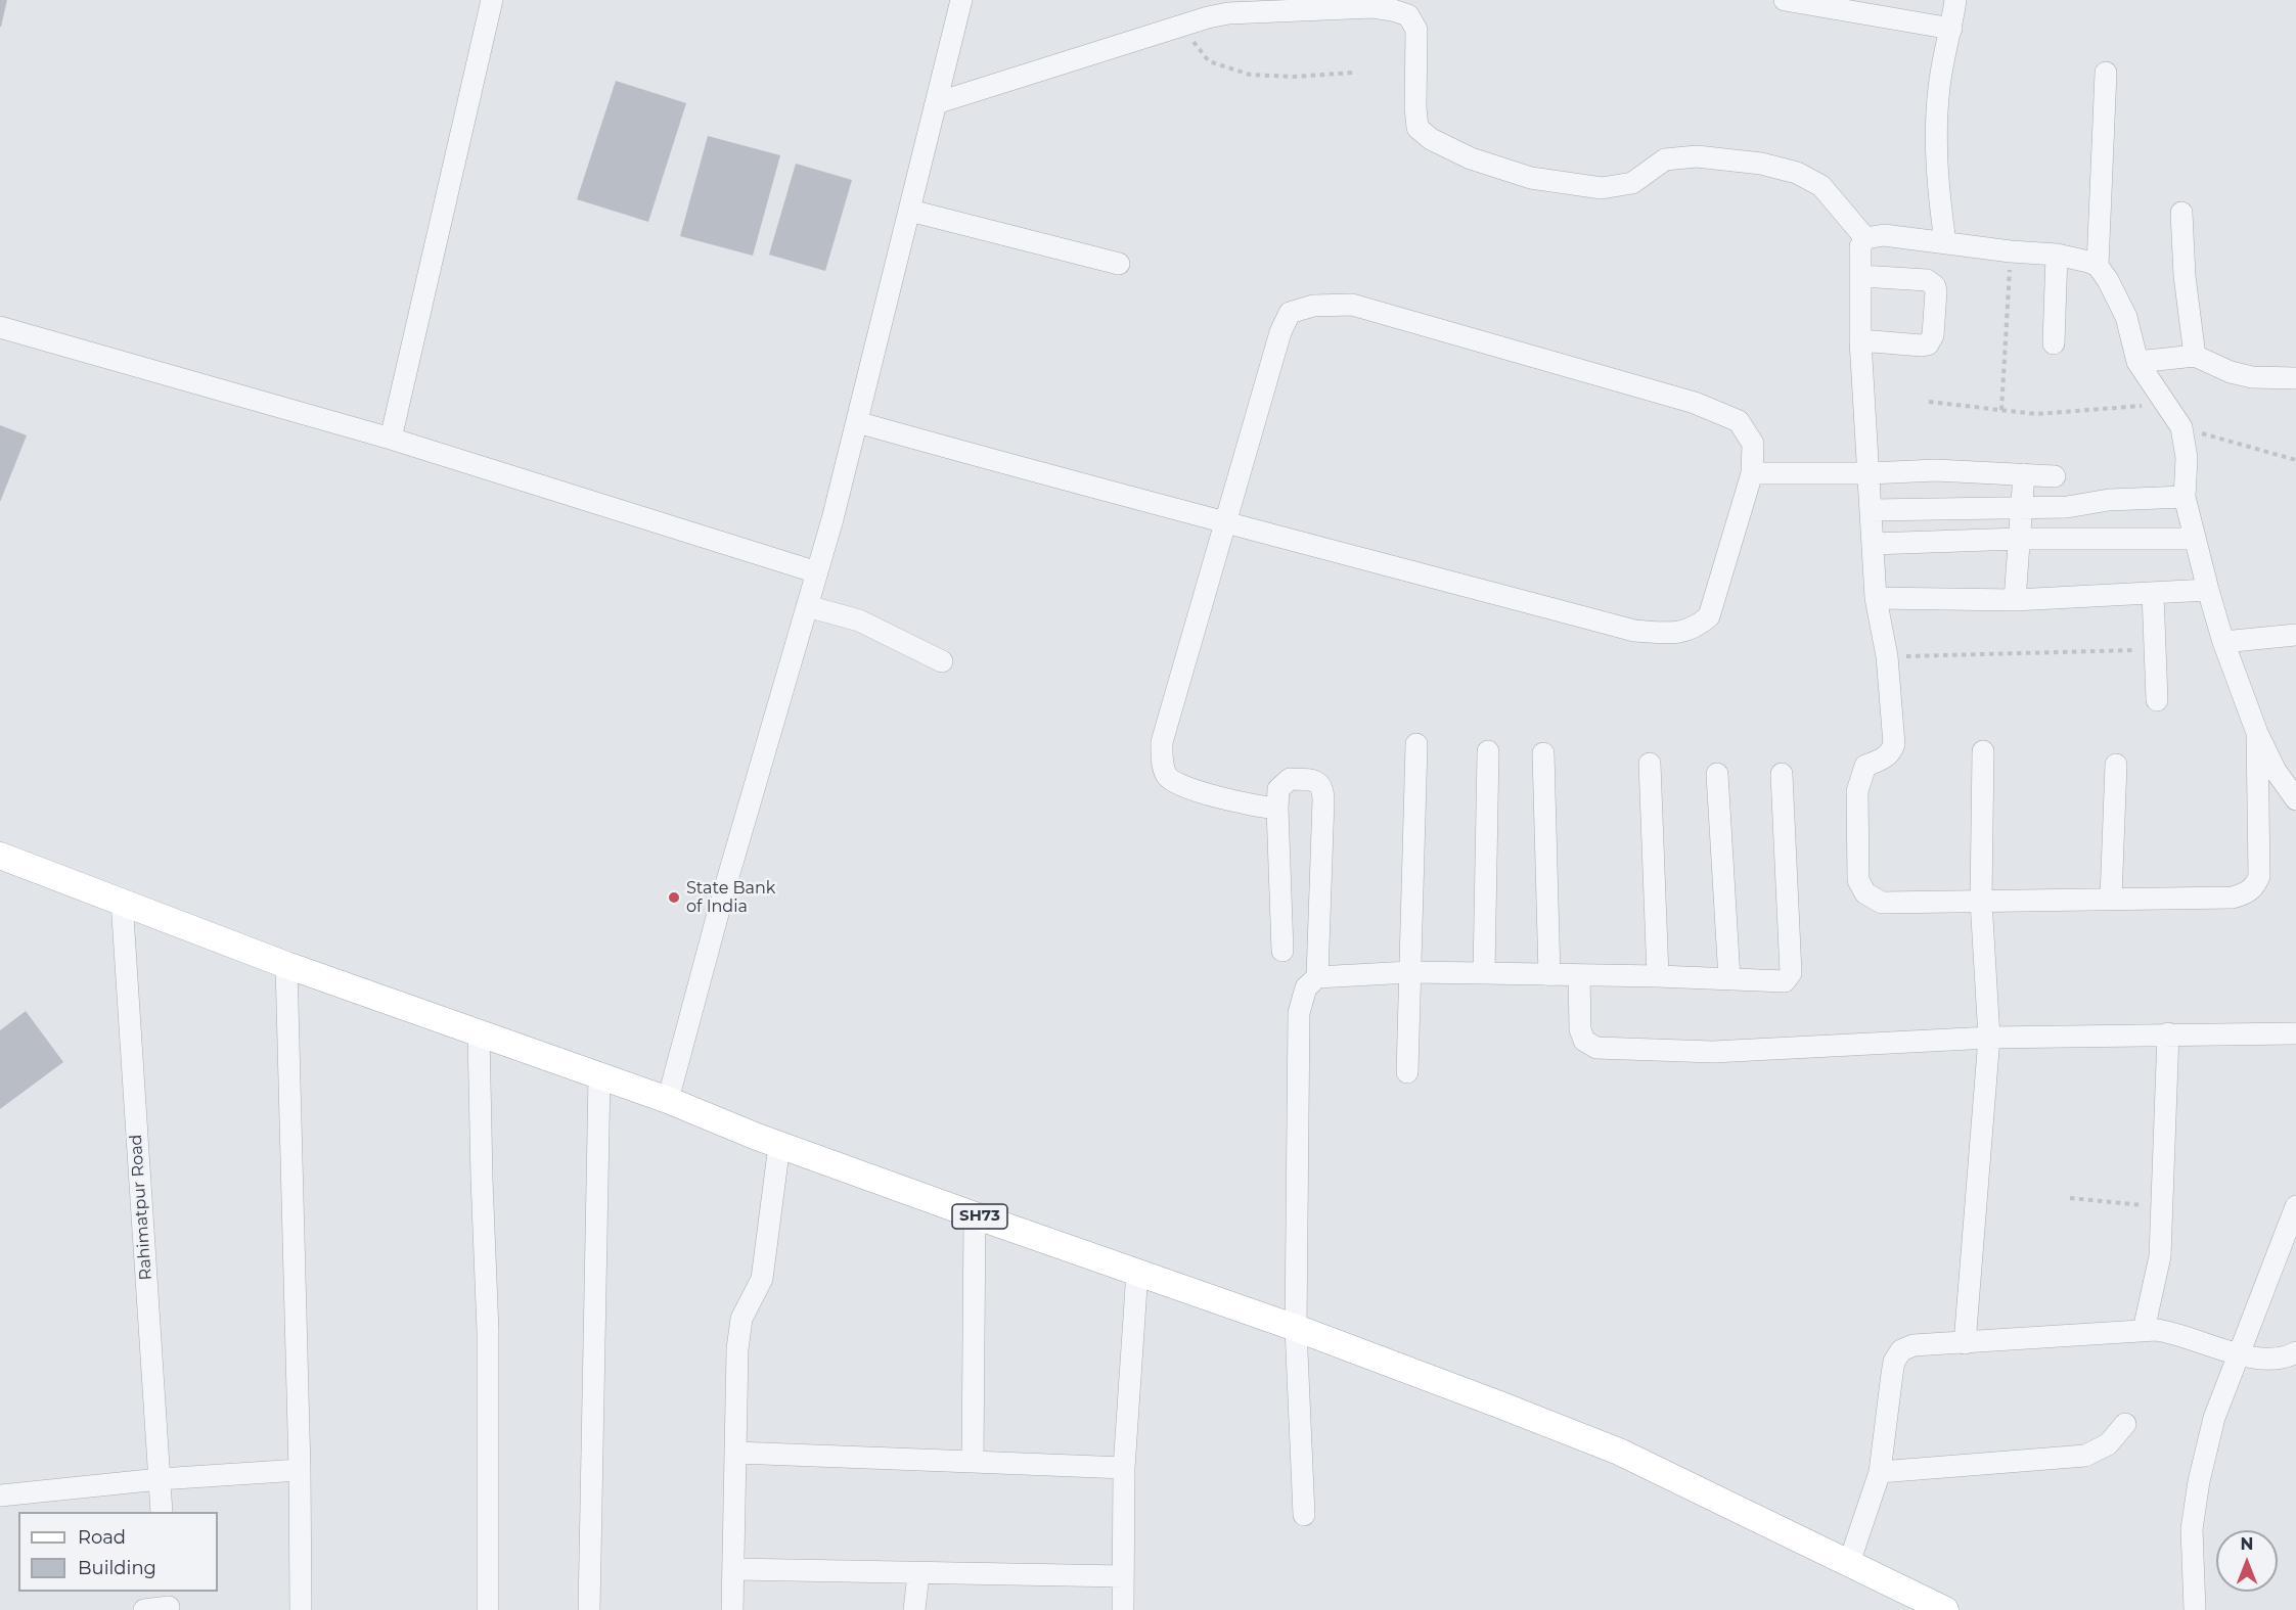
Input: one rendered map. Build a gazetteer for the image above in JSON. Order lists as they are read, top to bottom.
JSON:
{
  "streets": {
    "main road": ["SH73"],
    "street": ["Rahimatpur Road"]
  },
  "crossings": [
    ["Rahimatpur Road", "SH73"]
  ],
  "places": ["State Bank of India"],
  "legend": ["Road", "Building"],
  "north": "top"
}
